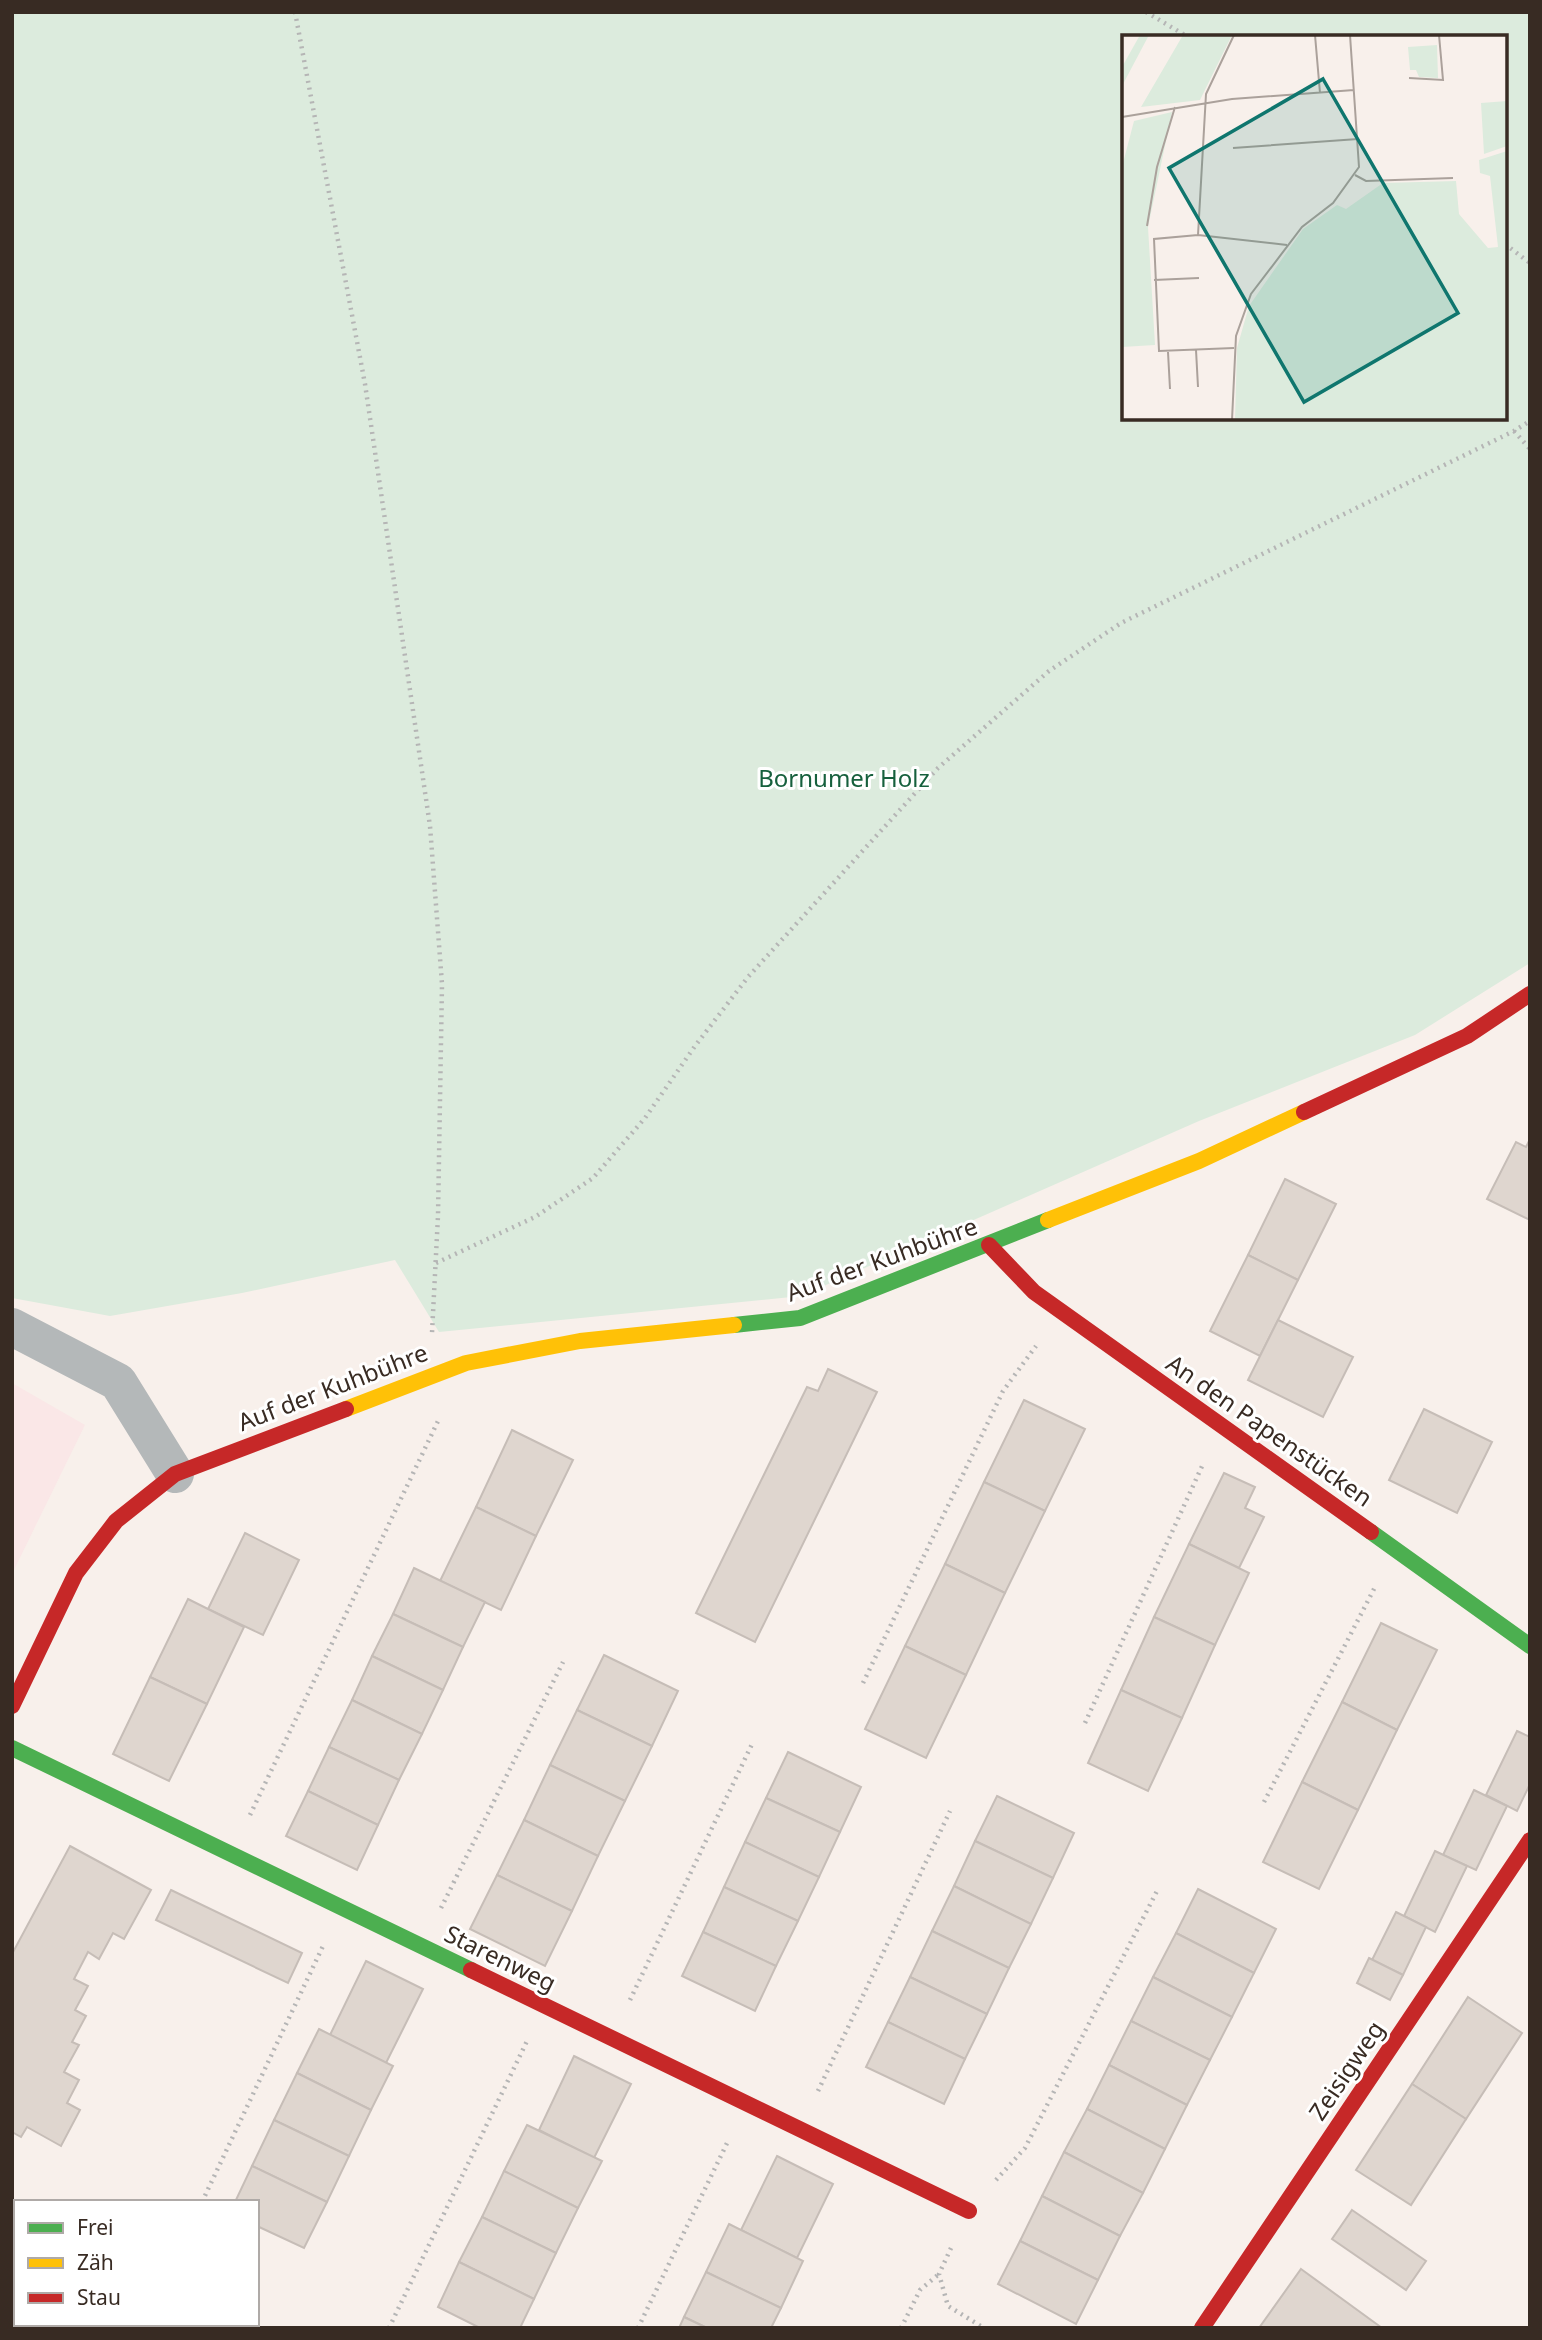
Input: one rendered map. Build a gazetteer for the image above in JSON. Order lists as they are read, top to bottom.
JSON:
{
  "streets": {
    "street": [
      "Auf der Kuhbühre",
      "An den Papenstücken",
      "Starenweg",
      "Zeisigweg"
    ]
  },
  "crossings": [
    ["Auf der Kuhbühre", "An den Papenstücken"]
  ],
  "parks": ["Bornumer Holz"],
  "legend": ["Frei", "Zäh", "Stau"]
}
